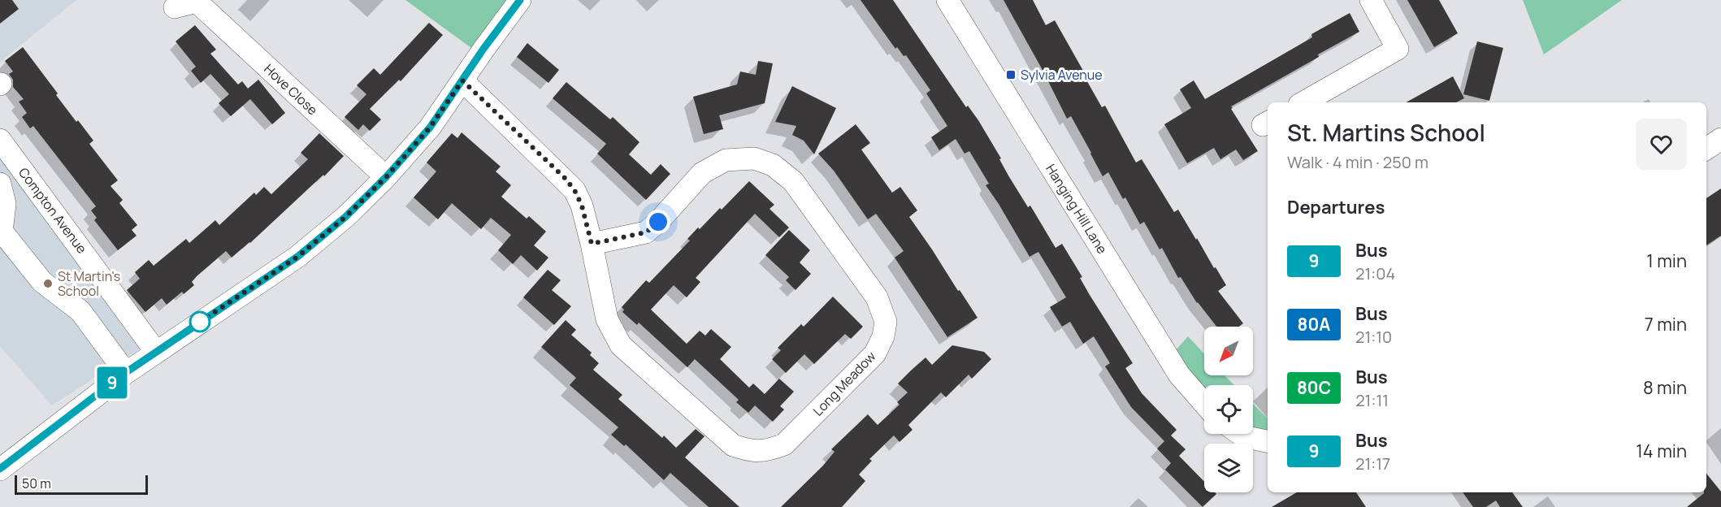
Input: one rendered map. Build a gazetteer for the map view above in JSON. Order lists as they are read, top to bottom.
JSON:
{
  "streets": {
    "street": [
      "Hove Close",
      "Hanging Hill Lane",
      "Compton Avenue",
      "Long Meadow"
    ]
  },
  "places": {
    "transit": ["Sylvia Avenue"],
    "other": ["St Martin's School"]
  },
  "lines": ["bus line 9"],
  "scale_bar": "50 m",
  "north": "bottom left",
  "page": {
    "on_map": "9",
    "heading": [
      ["St. Martins School", "Walk · 4 min · 250 m"],
      "Departures"
    ],
    "list": [
      {
        "mark": "9",
        "name": "Bus",
        "note": "21:04",
        "value": "1 min"
      },
      {
        "mark": "80A",
        "name": "Bus",
        "note": "21:10",
        "value": "7 min"
      },
      {
        "mark": "80C",
        "name": "Bus",
        "note": "21:11",
        "value": "8 min"
      },
      {
        "mark": "9",
        "name": "Bus",
        "note": "21:17",
        "value": "14 min"
      }
    ],
    "scale": "50 m"
  }
}
